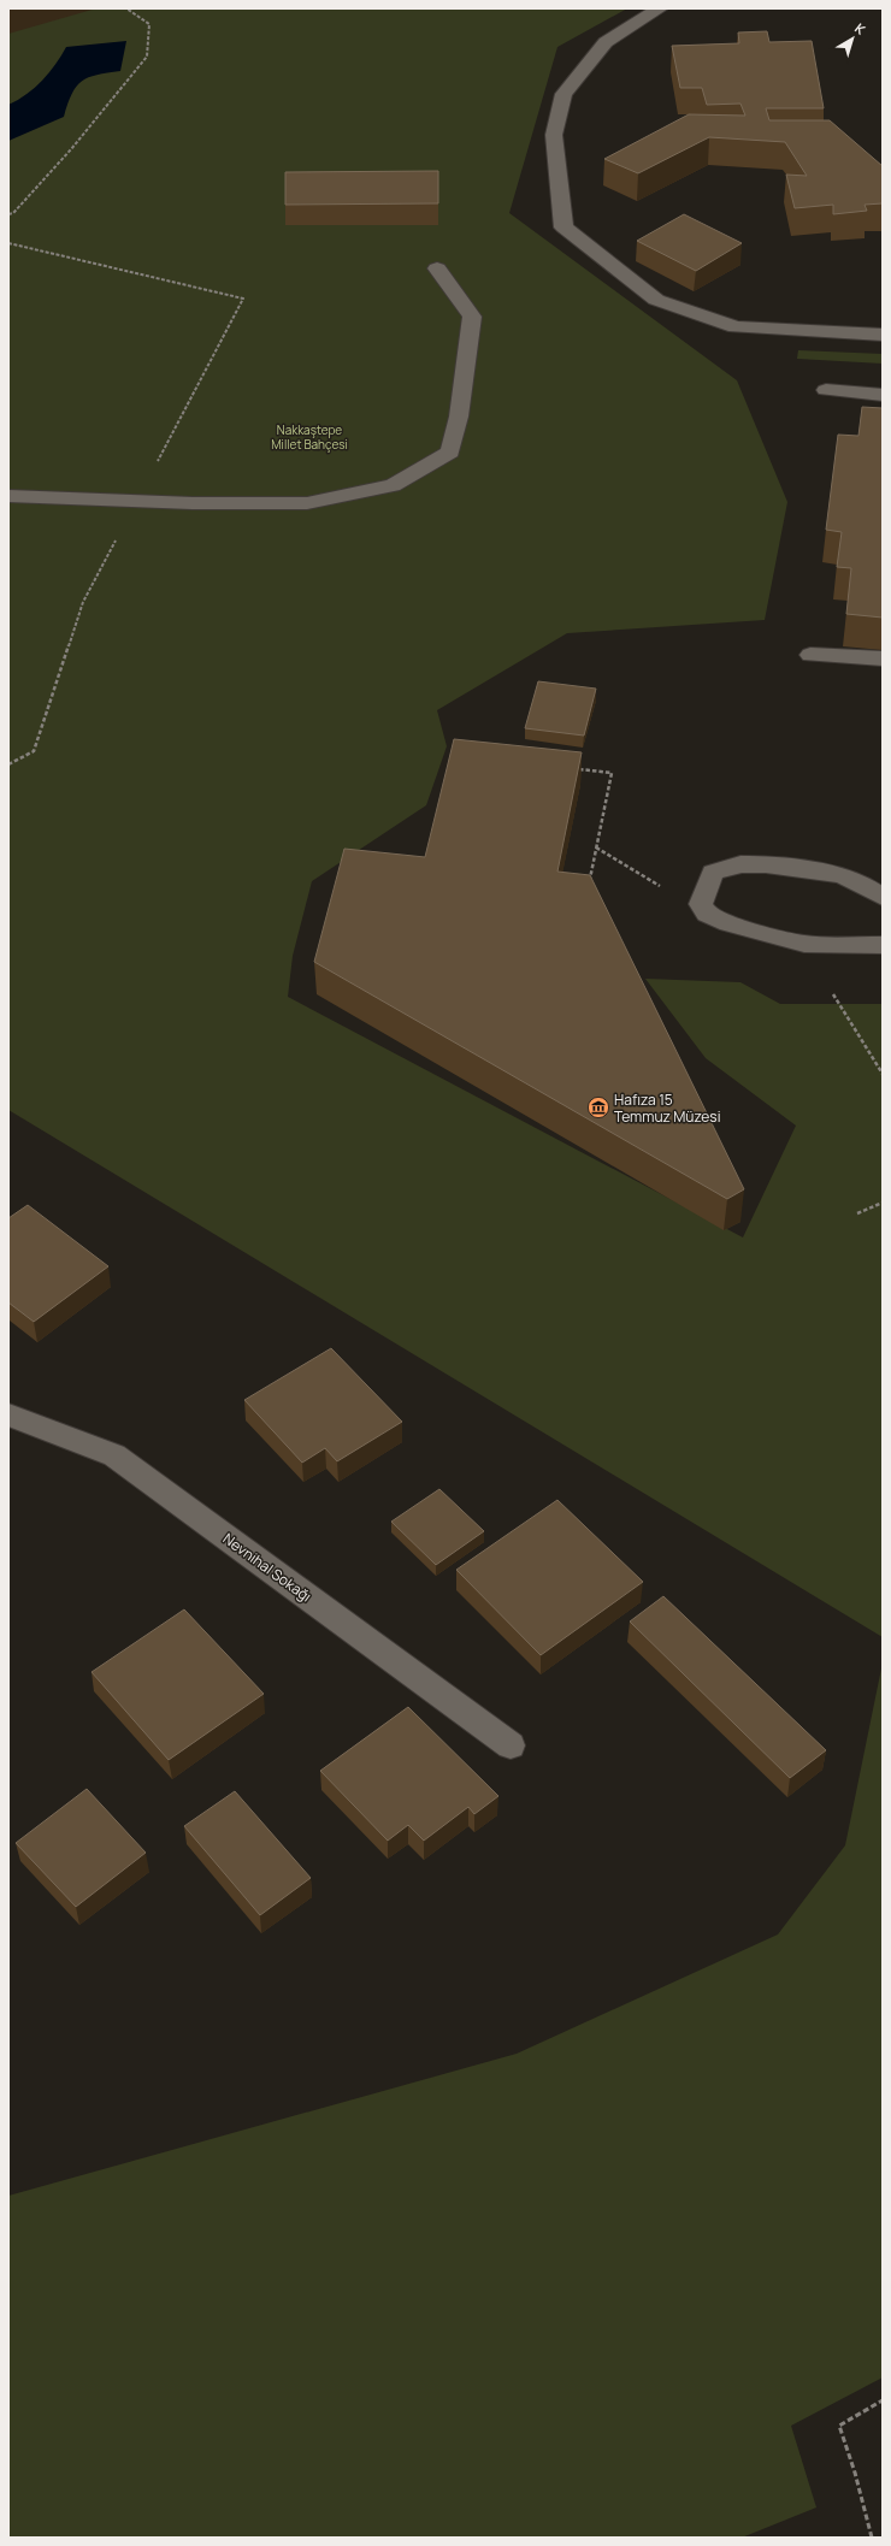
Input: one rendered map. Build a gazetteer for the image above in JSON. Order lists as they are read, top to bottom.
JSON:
{
  "streets": {
    "street": ["Nevnihal Sokağı"]
  },
  "parks": ["Nakkaştepe Millet Bahçesi"],
  "places": {
    "museum": ["Hafıza 15 Temmuz Müzesi"]
  },
  "north": "top right"
}
